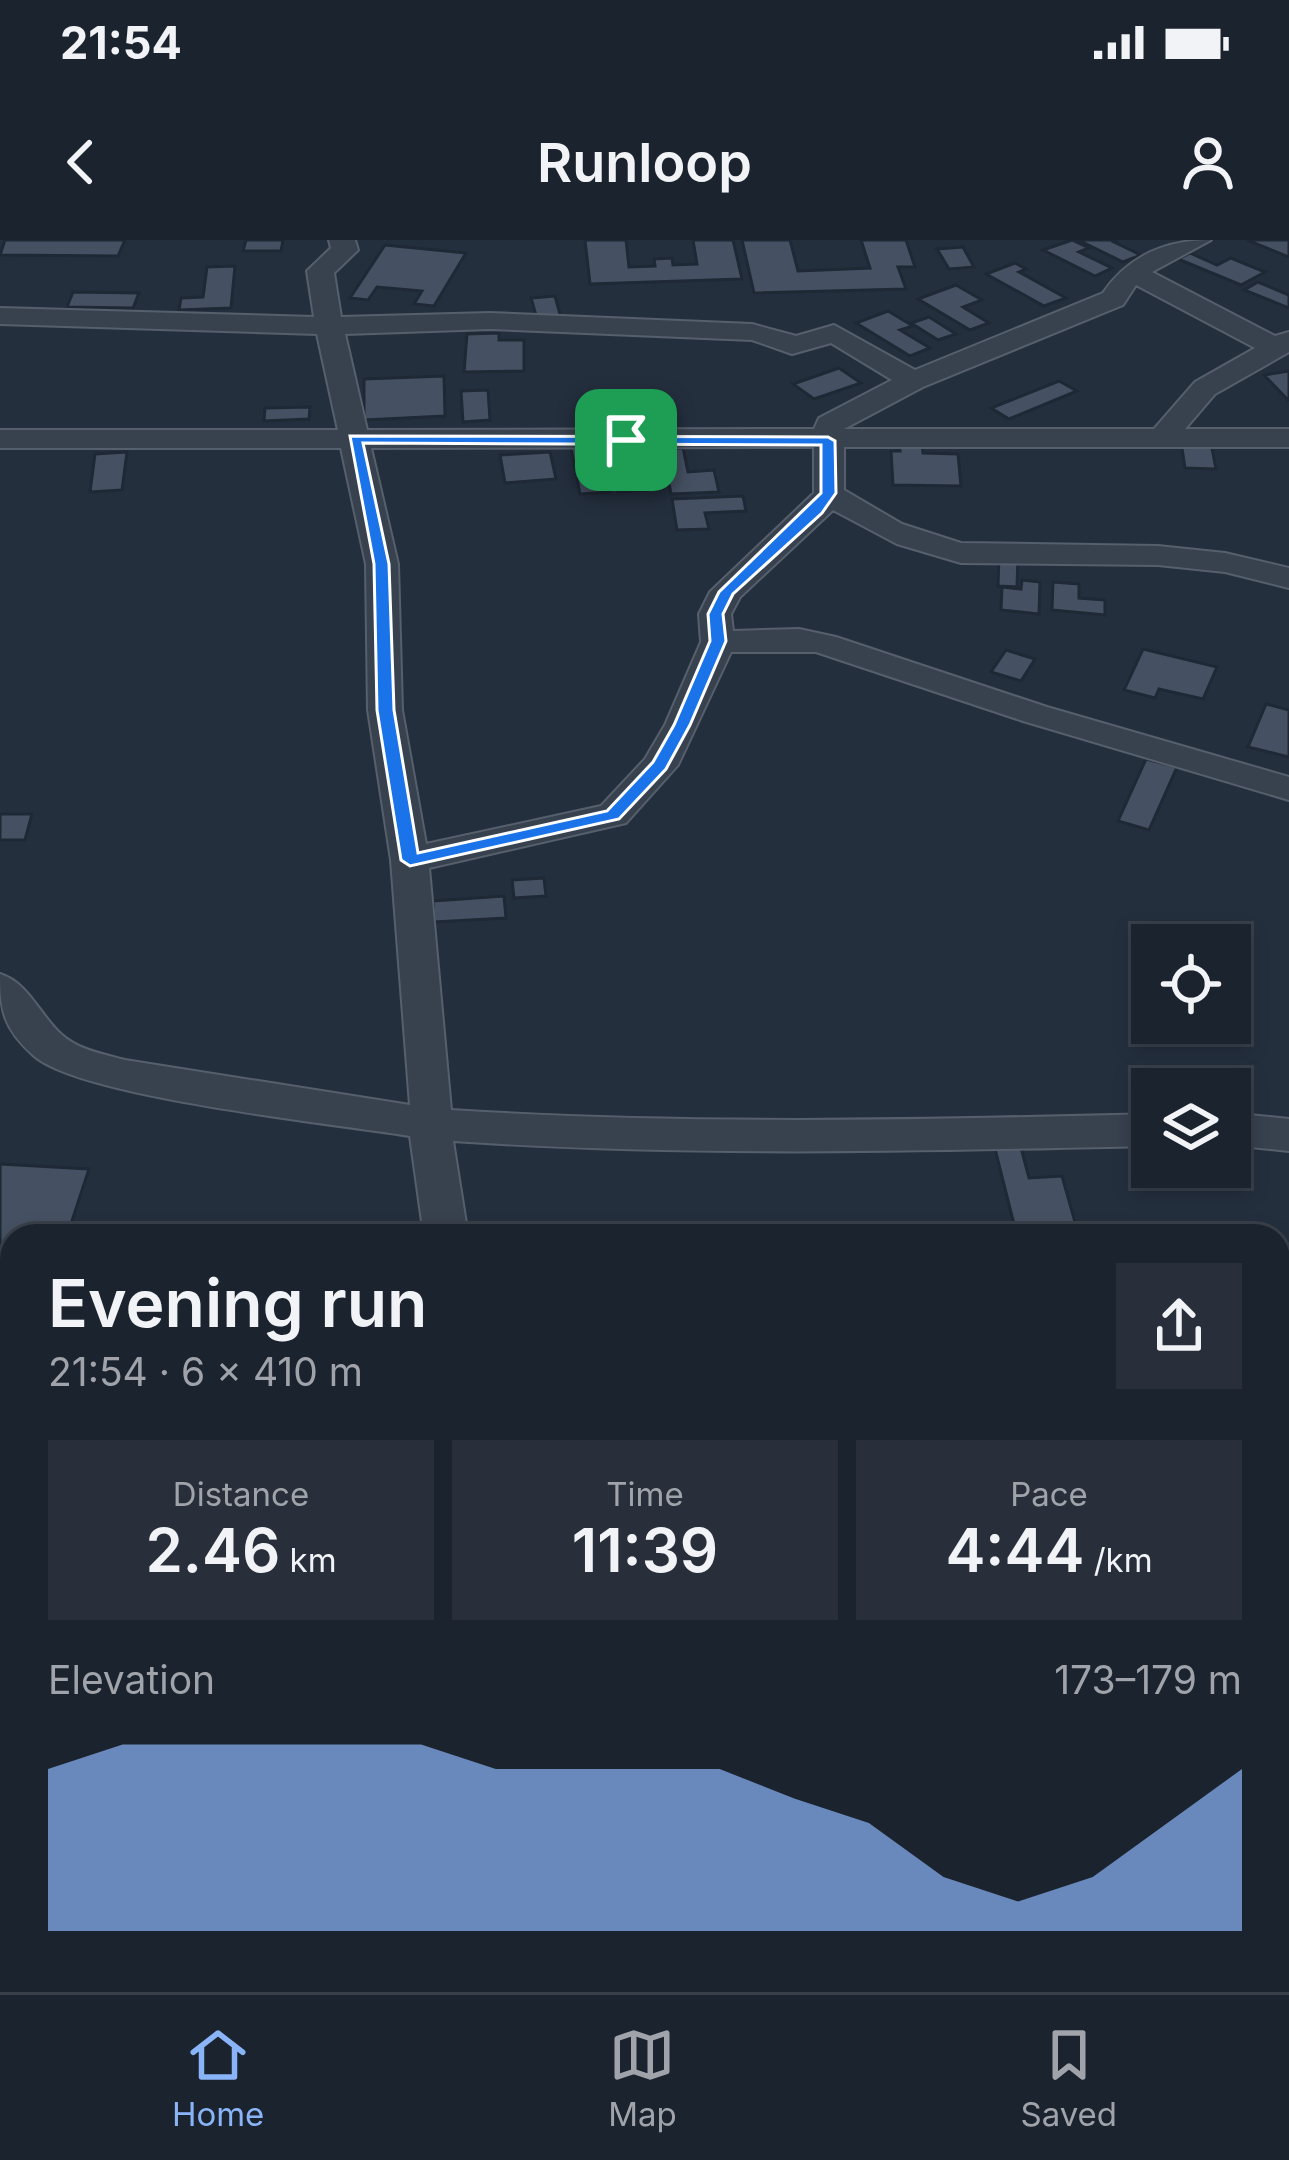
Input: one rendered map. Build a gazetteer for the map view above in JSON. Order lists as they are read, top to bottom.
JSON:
{
  "page": {
    "status": "21:54",
    "header": "Runloop",
    "heading": ["Evening run", "21:54 · 6 × 410 m"],
    "stats": [
      ["Distance", "2.46 km"],
      ["Time", "11:39"],
      ["Pace", "4:44 /km"]
    ],
    "chart": ["Elevation", "173–179 m"],
    "tabs": ["Home", "Map", "Saved"]
  }
}
